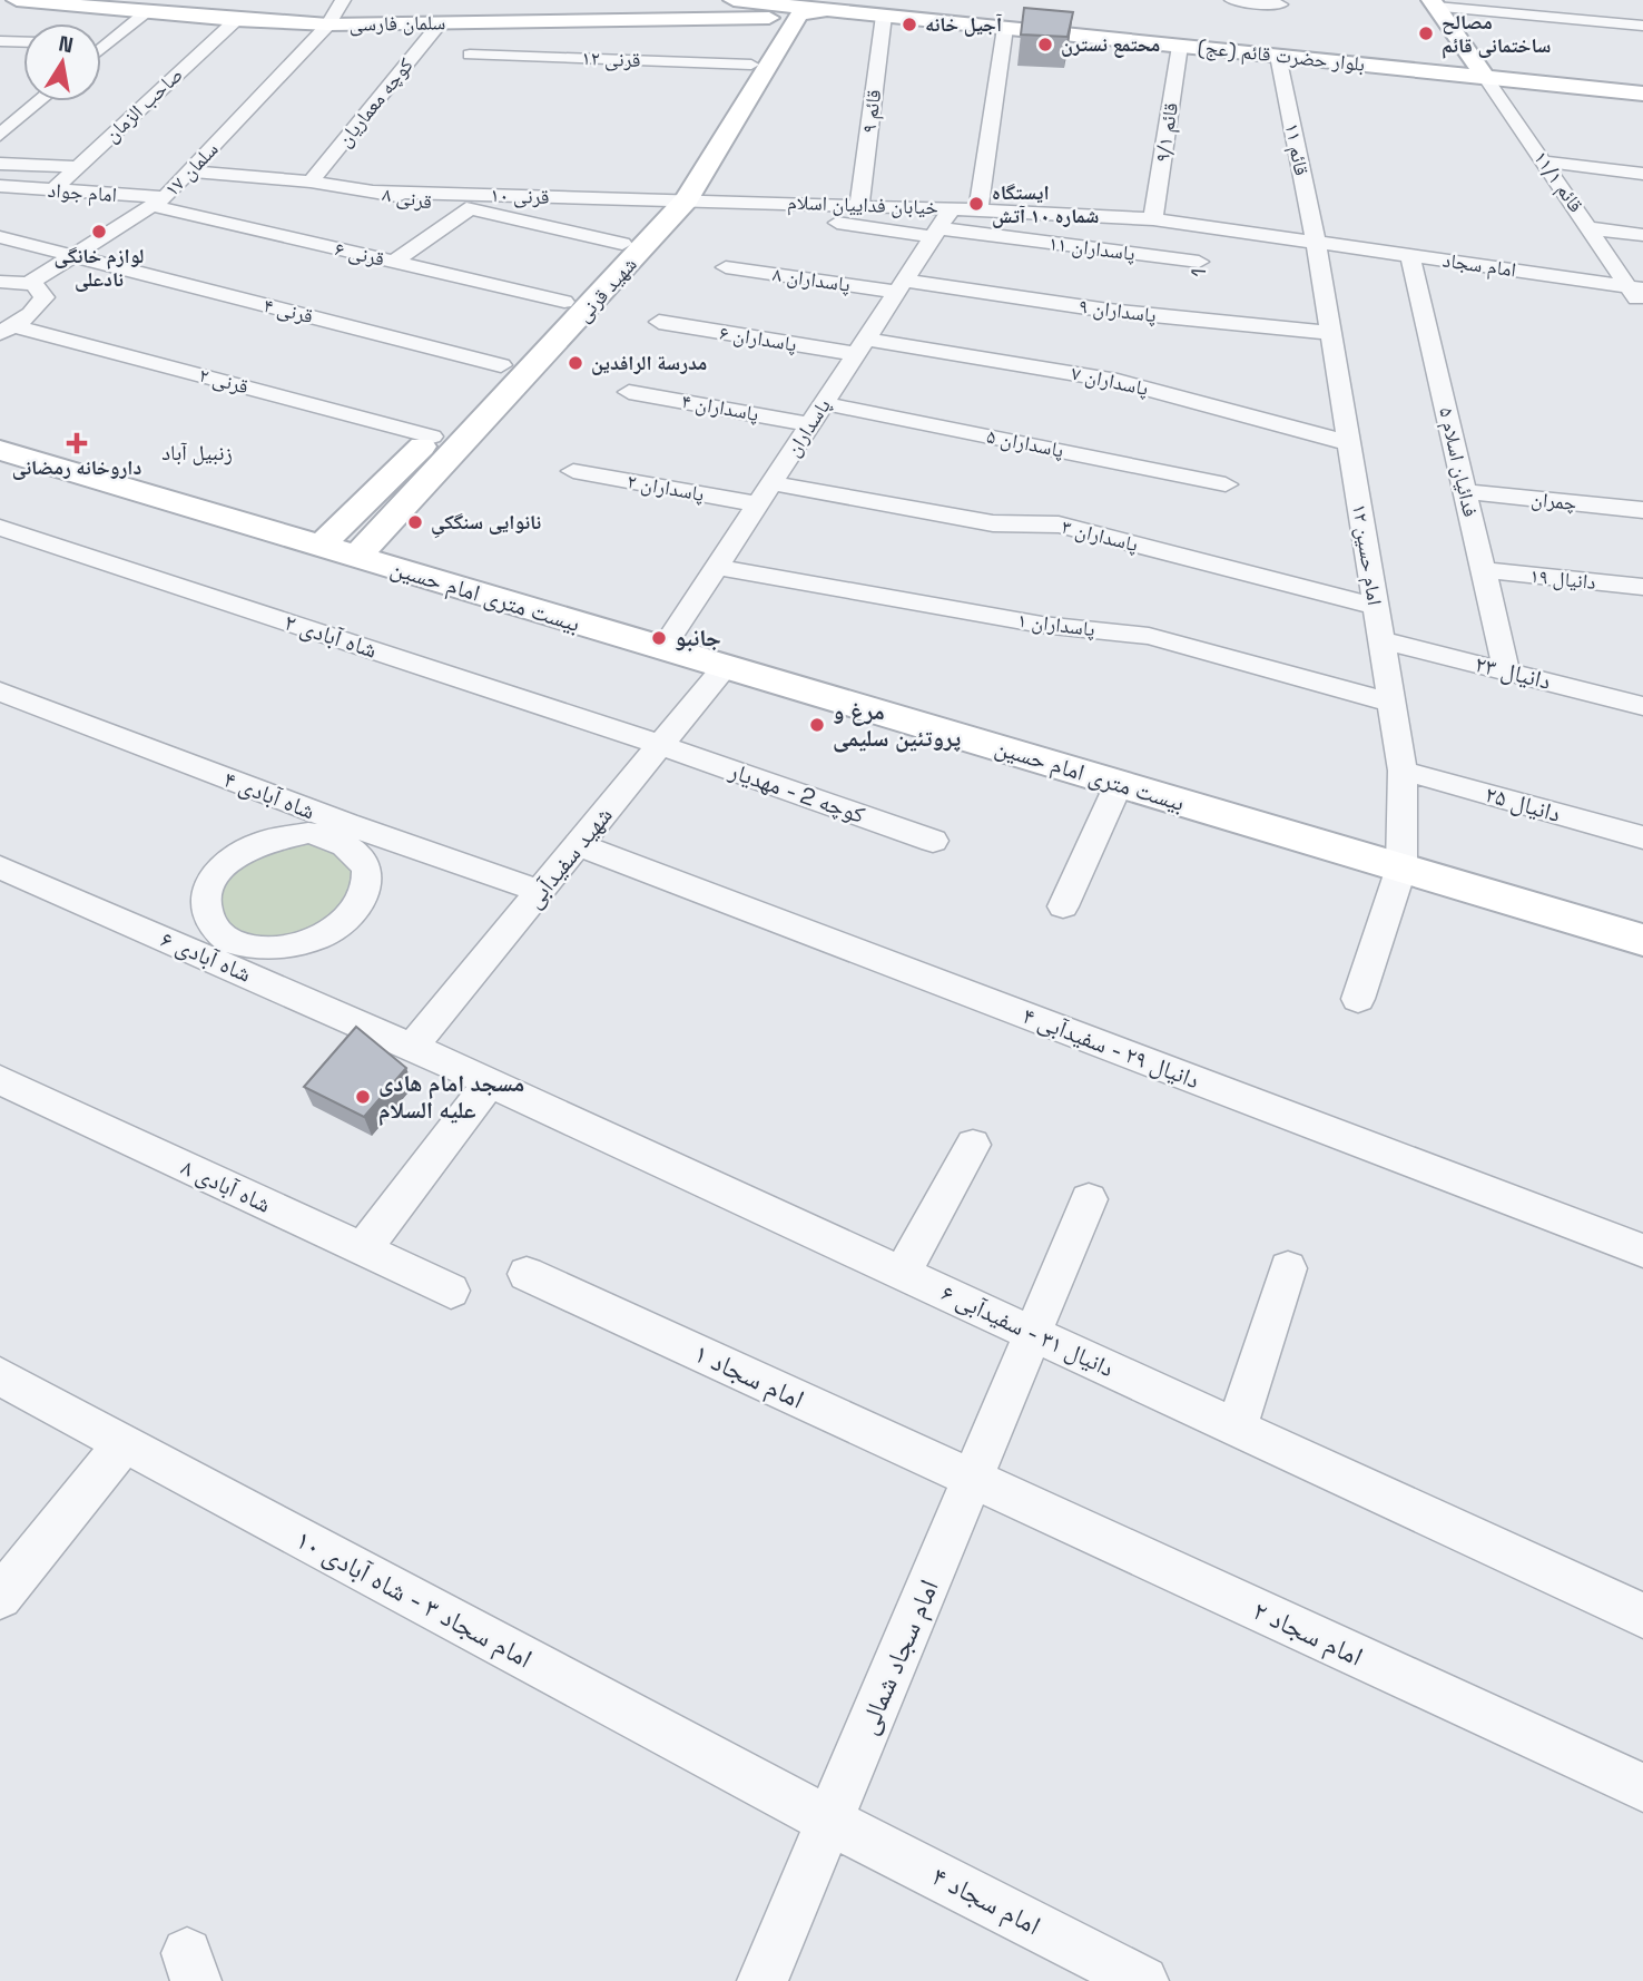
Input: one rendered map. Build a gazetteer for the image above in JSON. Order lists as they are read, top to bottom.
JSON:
{
  "streets": {
    "main road": [
      "سلمان فارسی",
      "بلوار حضرت قائم (عج)",
      "شهید قرنی",
      "بیست متری امام حسین"
    ],
    "street": [
      "قرنی ۱۲",
      "کوچه معماریان",
      "صاحب الزمان",
      "قائم ۹",
      "قائم ۹/۱",
      "قائم ۱۱",
      "سلمان ۱۷",
      "قائم ۱۱/۱",
      "امام جواد",
      "قرنی ۱۰",
      "قرنی ۸",
      "خیابان فداییان اسلام",
      "پاسداران ۱۱",
      "قرنی ۶",
      "امام سجاد",
      "1",
      "پاسداران ۸",
      "قرنی ۴",
      "پاسداران ۹",
      "پاسداران ۶",
      "قرنی ۲",
      "پاسداران ۷",
      "پاسداران ۴",
      "پاسداران",
      "پاسداران ۵",
      "فدائیان اسلام ۵",
      "پاسداران ۲",
      "چمران",
      "پاسداران ۳",
      "امام حسین ۱۲",
      "دانیال ۱۹",
      "پاسداران ۱",
      "شاه آبادی ۲",
      "دانیال ۲۳",
      "کوچه 2 - مهدیار",
      "شاه آبادی ۴",
      "دانیال ۲۵",
      "شهید سفیدآبی",
      "شاه آبادی ۶",
      "دانیال ۲۹ - سفیدآبی ۴",
      "شاه آبادی ۸",
      "دانیال ۳۱ - سفیدآبی ۶",
      "امام سجاد ۱",
      "امام سجاد ۳ - شاه آبادی ۱۰",
      "امام سجاد ۲",
      "امام سجاد شمالی",
      "امام سجاد ۴"
    ]
  },
  "crossings": [
    ["سلمان فارسی", "بلوار حضرت قائم (عج)"],
    ["سلمان فارسی", "کوچه معماریان"],
    ["سلمان فارسی", "صاحب الزمان"],
    ["سلمان فارسی", "سلمان ۱۷"],
    ["سلمان فارسی", "شهید قرنی"],
    ["بلوار حضرت قائم (عج)", "قائم ۹"],
    ["بلوار حضرت قائم (عج)", "قائم ۹/۱"],
    ["بلوار حضرت قائم (عج)", "قائم ۱۱"],
    ["بلوار حضرت قائم (عج)", "قائم ۱۱/۱"],
    ["بلوار حضرت قائم (عج)", "شهید قرنی"],
    ["قرنی ۱۲", "شهید قرنی"],
    ["کوچه معماریان", "قرنی ۸"],
    ["صاحب الزمان", "امام جواد"],
    ["قائم ۹", "خیابان فداییان اسلام"],
    ["قائم ۹/۱", "خیابان فداییان اسلام"],
    ["قائم ۱۱", "خیابان فداییان اسلام"],
    ["قائم ۱۱", "امام سجاد"],
    ["قائم ۱۱", "امام حسین ۱۲"],
    ["سلمان ۱۷", "امام جواد"],
    ["سلمان ۱۷", "قرنی ۸"],
    ["سلمان ۱۷", "قرنی ۶"],
    ["سلمان ۱۷", "قرنی ۴"],
    ["قائم ۱۱/۱", "امام سجاد"],
    ["امام جواد", "قرنی ۶"],
    ["قرنی ۱۰", "قرنی ۸"],
    ["قرنی ۱۰", "خیابان فداییان اسلام"],
    ["قرنی ۱۰", "شهید قرنی"],
    ["قرنی ۸", "شهید قرنی"],
    ["خیابان فداییان اسلام", "پاسداران ۱۱"],
    ["خیابان فداییان اسلام", "امام سجاد"],
    ["خیابان فداییان اسلام", "1"],
    ["خیابان فداییان اسلام", "شهید قرنی"],
    ["خیابان فداییان اسلام", "پاسداران"],
    ["خیابان فداییان اسلام", "امام حسین ۱۲"],
    ["پاسداران ۱۱", "1"],
    ["پاسداران ۱۱", "پاسداران"],
    ["قرنی ۶", "شهید قرنی"],
    ["امام سجاد", "فدائیان اسلام ۵"],
    ["امام سجاد", "امام حسین ۱۲"],
    ["پاسداران ۸", "پاسداران ۹"],
    ["پاسداران ۸", "پاسداران"],
    ["شهید قرنی", "قرنی ۴"],
    ["شهید قرنی", "قرنی ۲"],
    ["شهید قرنی", "بیست متری امام حسین"],
    ["پاسداران ۹", "پاسداران"],
    ["پاسداران ۹", "امام حسین ۱۲"],
    ["پاسداران ۶", "پاسداران ۷"],
    ["پاسداران ۶", "پاسداران"],
    ["پاسداران ۷", "پاسداران"],
    ["پاسداران ۷", "امام حسین ۱۲"],
    ["پاسداران ۴", "پاسداران"],
    ["پاسداران", "پاسداران ۵"],
    ["پاسداران", "پاسداران ۲"],
    ["پاسداران", "پاسداران ۳"],
    ["پاسداران", "بیست متری امام حسین"],
    ["پاسداران", "پاسداران ۱"],
    ["فدائیان اسلام ۵", "چمران"],
    ["فدائیان اسلام ۵", "دانیال ۱۹"],
    ["فدائیان اسلام ۵", "دانیال ۲۳"],
    ["پاسداران ۲", "پاسداران ۳"],
    ["پاسداران ۳", "امام حسین ۱۲"],
    ["امام حسین ۱۲", "بیست متری امام حسین"],
    ["امام حسین ۱۲", "پاسداران ۱"],
    ["امام حسین ۱۲", "دانیال ۲۳"],
    ["امام حسین ۱۲", "دانیال ۲۵"],
    ["بیست متری امام حسین", "شهید سفیدآبی"],
    ["شاه آبادی ۲", "کوچه 2 - مهدیار"],
    ["شاه آبادی ۲", "شهید سفیدآبی"],
    ["کوچه 2 - مهدیار", "شهید سفیدآبی"],
    ["شاه آبادی ۴", "شهید سفیدآبی"],
    ["شاه آبادی ۴", "شاه آبادی ۶"],
    ["شهید سفیدآبی", "شاه آبادی ۶"],
    ["شهید سفیدآبی", "دانیال ۲۹ - سفیدآبی ۴"],
    ["شهید سفیدآبی", "دانیال ۳۱ - سفیدآبی ۶"],
    ["شاه آبادی ۶", "دانیال ۳۱ - سفیدآبی ۶"],
    ["دانیال ۳۱ - سفیدآبی ۶", "امام سجاد شمالی"],
    ["امام سجاد ۱", "امام سجاد ۲"],
    ["امام سجاد ۱", "امام سجاد شمالی"],
    ["امام سجاد ۳ - شاه آبادی ۱۰", "امام سجاد شمالی"],
    ["امام سجاد ۳ - شاه آبادی ۱۰", "امام سجاد ۴"],
    ["امام سجاد ۲", "امام سجاد شمالی"],
    ["امام سجاد شمالی", "امام سجاد ۴"]
  ],
  "districts": ["زنبیل آباد"],
  "places": {
    "other": [
      "آجیل خانه",
      "مصالح ساختمانی قائم",
      "محتمع نسترن",
      "ایستگاه شماره ۱۰ آتش",
      "لوازم خانگی نادعلی",
      "مدرسة الرافدین",
      "نانوایی سنگکیِ",
      "جانبو",
      "مرغ و پروتئین سلیمی",
      "مسجد امام هادی علیه السلام"
    ],
    "health": ["داروخانه رمضانی"]
  },
  "north": "top"
}
